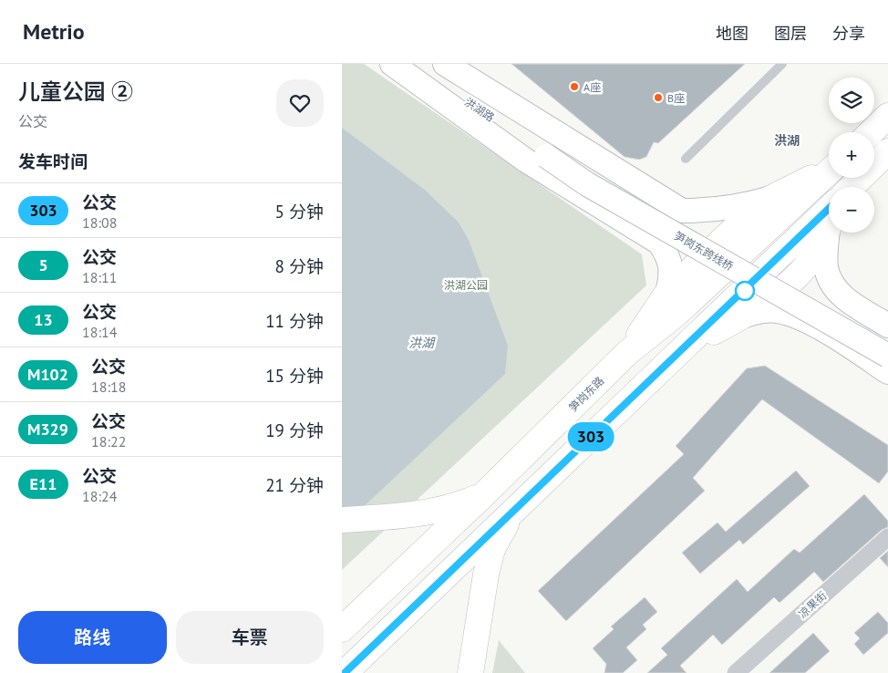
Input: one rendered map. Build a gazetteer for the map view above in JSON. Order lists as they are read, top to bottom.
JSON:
{
  "streets": {
    "main road": ["笋岗东路"],
    "street": ["洪湖路", "笋岗东跨线桥", "凉果街"]
  },
  "crossings": [
    ["洪湖路", "笋岗东跨线桥"]
  ],
  "districts": ["洪湖"],
  "water": ["洪湖"],
  "parks": ["洪湖公园"],
  "places": ["A座", "B座"],
  "lines": ["bus line 303"],
  "page": {
    "header": "Metrio",
    "nav": ["地图", "图层", "分享"],
    "heading": [
      ["儿童公园 ②", "公交"],
      "发车时间"
    ],
    "on_map": "303",
    "map_buttons": ["+", "−"],
    "list": [
      {
        "mark": "303",
        "name": "公交",
        "note": "18:08",
        "value": "5 分钟"
      },
      {
        "mark": "5",
        "name": "公交",
        "note": "18:11",
        "value": "8 分钟"
      },
      {
        "mark": "13",
        "name": "公交",
        "note": "18:14",
        "value": "11 分钟"
      },
      {
        "mark": "M102",
        "name": "公交",
        "note": "18:18",
        "value": "15 分钟"
      },
      {
        "mark": "M329",
        "name": "公交",
        "note": "18:22",
        "value": "19 分钟"
      },
      {
        "mark": "E11",
        "name": "公交",
        "note": "18:24",
        "value": "21 分钟"
      }
    ],
    "buttons": ["路线", "车票"]
  }
}
